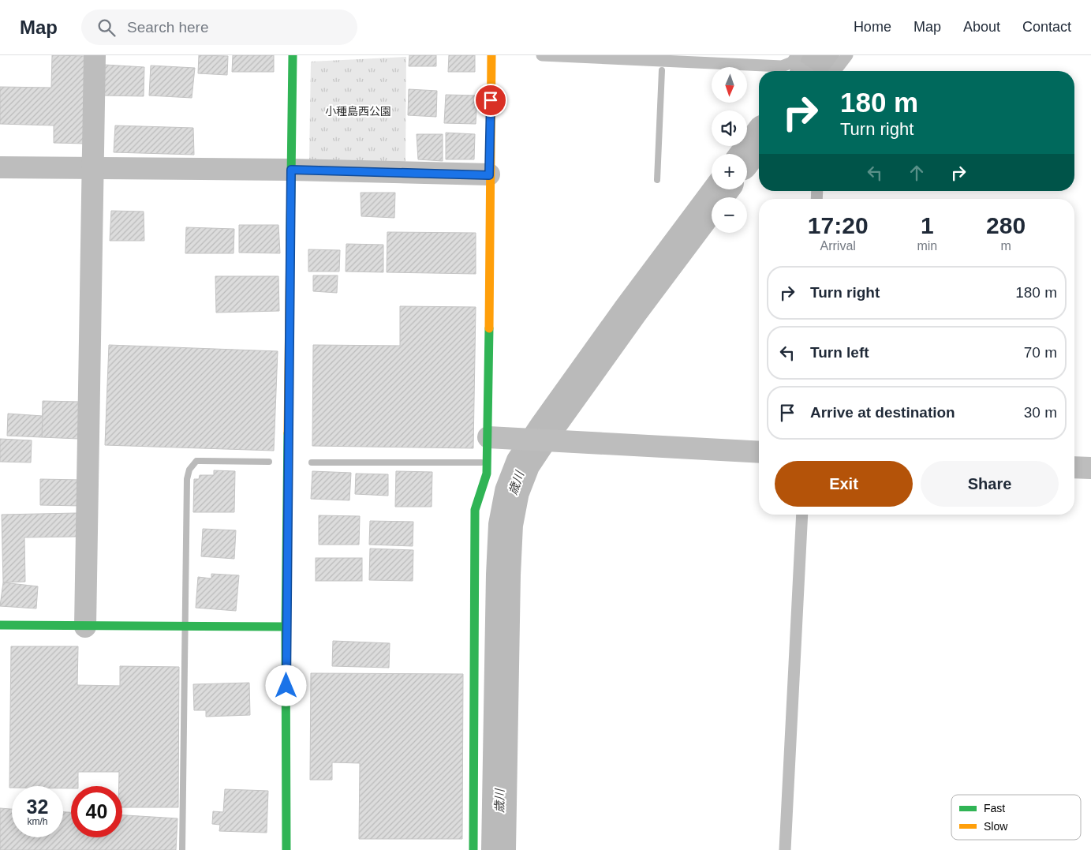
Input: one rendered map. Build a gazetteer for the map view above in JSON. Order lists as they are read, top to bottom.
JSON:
{
  "water": ["歳川"],
  "parks": ["小種島西公園"],
  "legend": ["Fast", "Slow"],
  "north": "bottom",
  "page": {
    "header": "Map",
    "search": "Search here",
    "nav": [
      "Home",
      "Map",
      "About",
      "Contact"
    ],
    "map_buttons": ["+", "−"],
    "turn": ["180 m", "Turn right"],
    "eta": [
      "17:20",
      "Arrival",
      "1",
      "min",
      "280",
      "m"
    ],
    "list": [
      {
        "name": "Turn right",
        "value": "180 m"
      },
      {
        "name": "Turn left",
        "value": "70 m"
      },
      {
        "name": "Arrive at destination",
        "value": "30 m"
      }
    ],
    "buttons": ["Exit", "Share"],
    "speed": "32 km/h",
    "limit": "40"
  }
}
